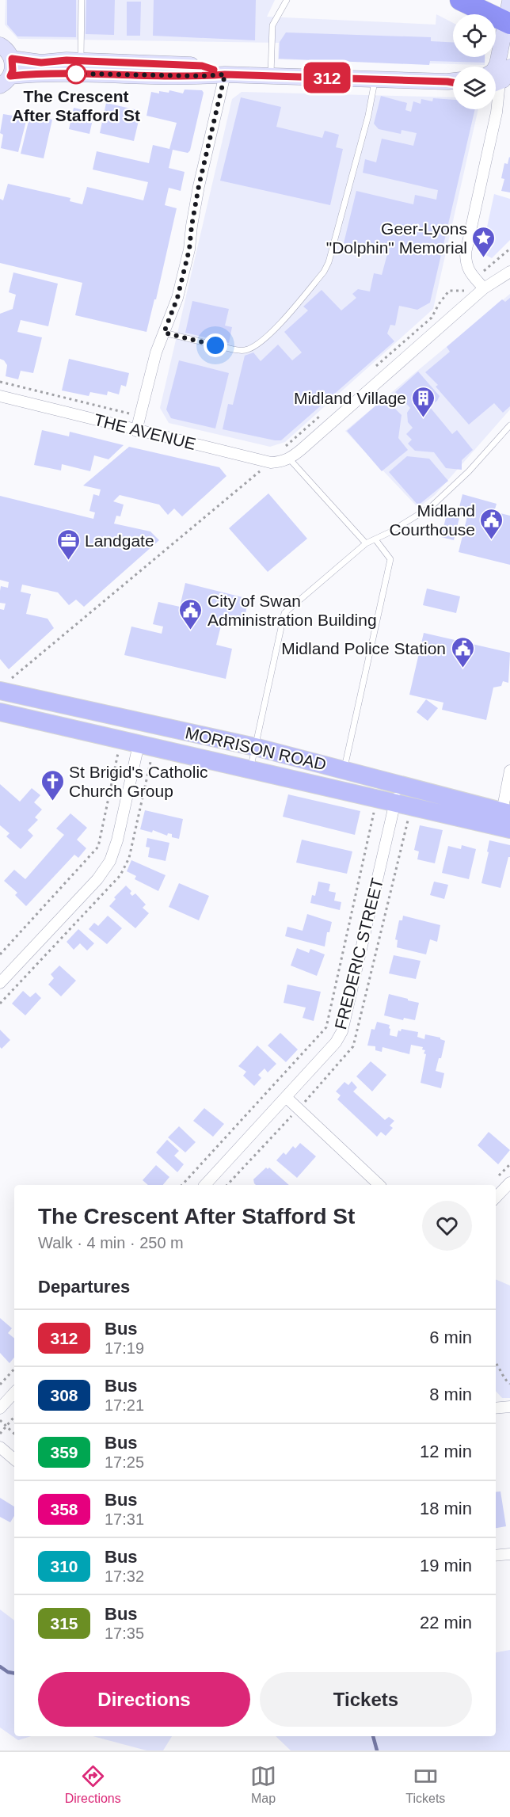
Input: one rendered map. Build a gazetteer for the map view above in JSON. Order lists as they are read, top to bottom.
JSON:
{
  "streets": {
    "main road": ["MORRISON ROAD"],
    "street": ["THE AVENUE", "FREDERIC STREET"]
  },
  "crossings": [
    ["MORRISON ROAD", "FREDERIC STREET"]
  ],
  "places": {
    "other": ["The Crescent After Stafford St"],
    "place": ["Geer-Lyons \"Dolphin\" Memorial"],
    "building": ["Midland Village"],
    "public building": ["Midland Courthouse", "City of Swan Administration Building", "Midland Police Station"],
    "office": ["Landgate"],
    "church": ["St Brigid's Catholic Church Group"]
  },
  "lines": ["bus line 312"],
  "page": {
    "on_map": "312",
    "heading": [
      ["The Crescent After Stafford St", "Walk · 4 min · 250 m"],
      "Departures"
    ],
    "list": [
      {
        "mark": "312",
        "name": "Bus",
        "note": "17:19",
        "value": "6 min"
      },
      {
        "mark": "308",
        "name": "Bus",
        "note": "17:21",
        "value": "8 min"
      },
      {
        "mark": "359",
        "name": "Bus",
        "note": "17:25",
        "value": "12 min"
      },
      {
        "mark": "358",
        "name": "Bus",
        "note": "17:31",
        "value": "18 min"
      },
      {
        "mark": "310",
        "name": "Bus",
        "note": "17:32",
        "value": "19 min"
      },
      {
        "mark": "315",
        "name": "Bus",
        "note": "17:35",
        "value": "22 min"
      }
    ],
    "buttons": ["Directions", "Tickets"],
    "tabs": ["Directions", "Map", "Tickets"]
  }
}
